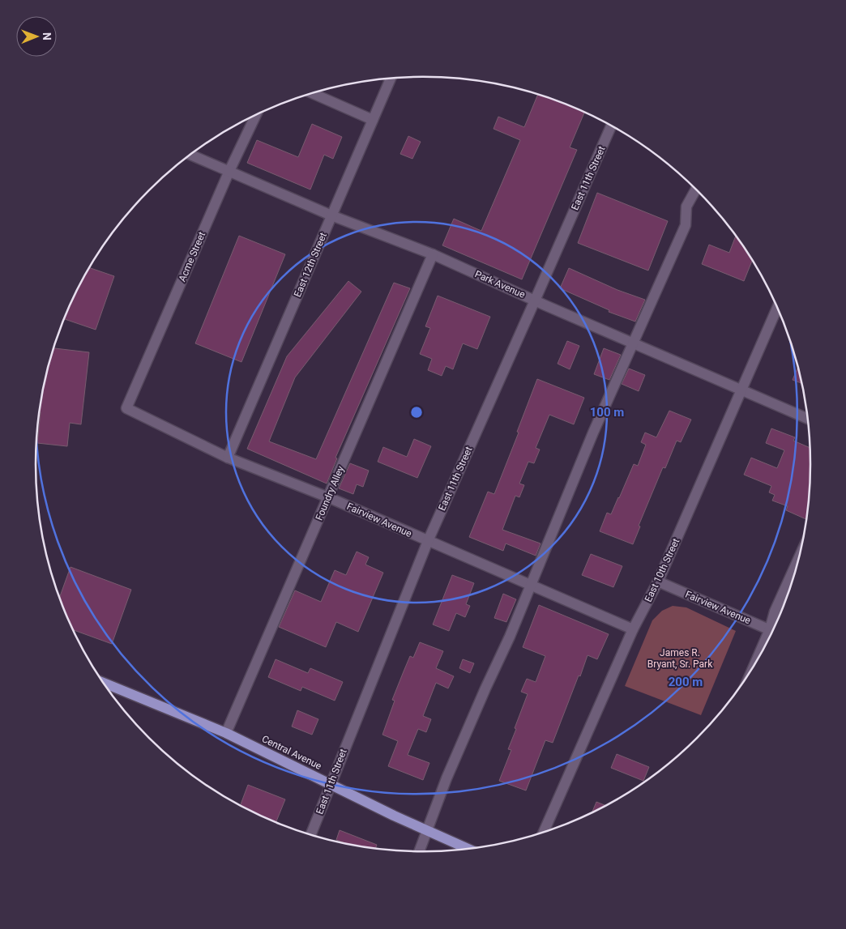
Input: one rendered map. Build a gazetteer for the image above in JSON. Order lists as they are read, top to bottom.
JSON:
{
  "streets": {
    "main road": ["Central Avenue"],
    "street": [
      "East 11th Street",
      "Acme Street",
      "East 12th Street",
      "Park Avenue",
      "Foundry Alley",
      "Fairview Avenue",
      "East 10th Street"
    ]
  },
  "crossings": [
    ["East 11th Street", "Park Avenue"],
    ["East 11th Street", "Fairview Avenue"],
    ["East 11th Street", "Central Avenue"],
    ["Acme Street", "Park Avenue"],
    ["Acme Street", "Fairview Avenue"],
    ["East 12th Street", "Park Avenue"],
    ["East 12th Street", "Fairview Avenue"],
    ["Park Avenue", "Foundry Alley"],
    ["Park Avenue", "East 10th Street"],
    ["Foundry Alley", "Fairview Avenue"],
    ["Foundry Alley", "Central Avenue"],
    ["Fairview Avenue", "East 10th Street"]
  ],
  "parks": ["James R. Bryant, Sr. Park"],
  "north": "right",
  "rings": ["100 m", "200 m"]
}
